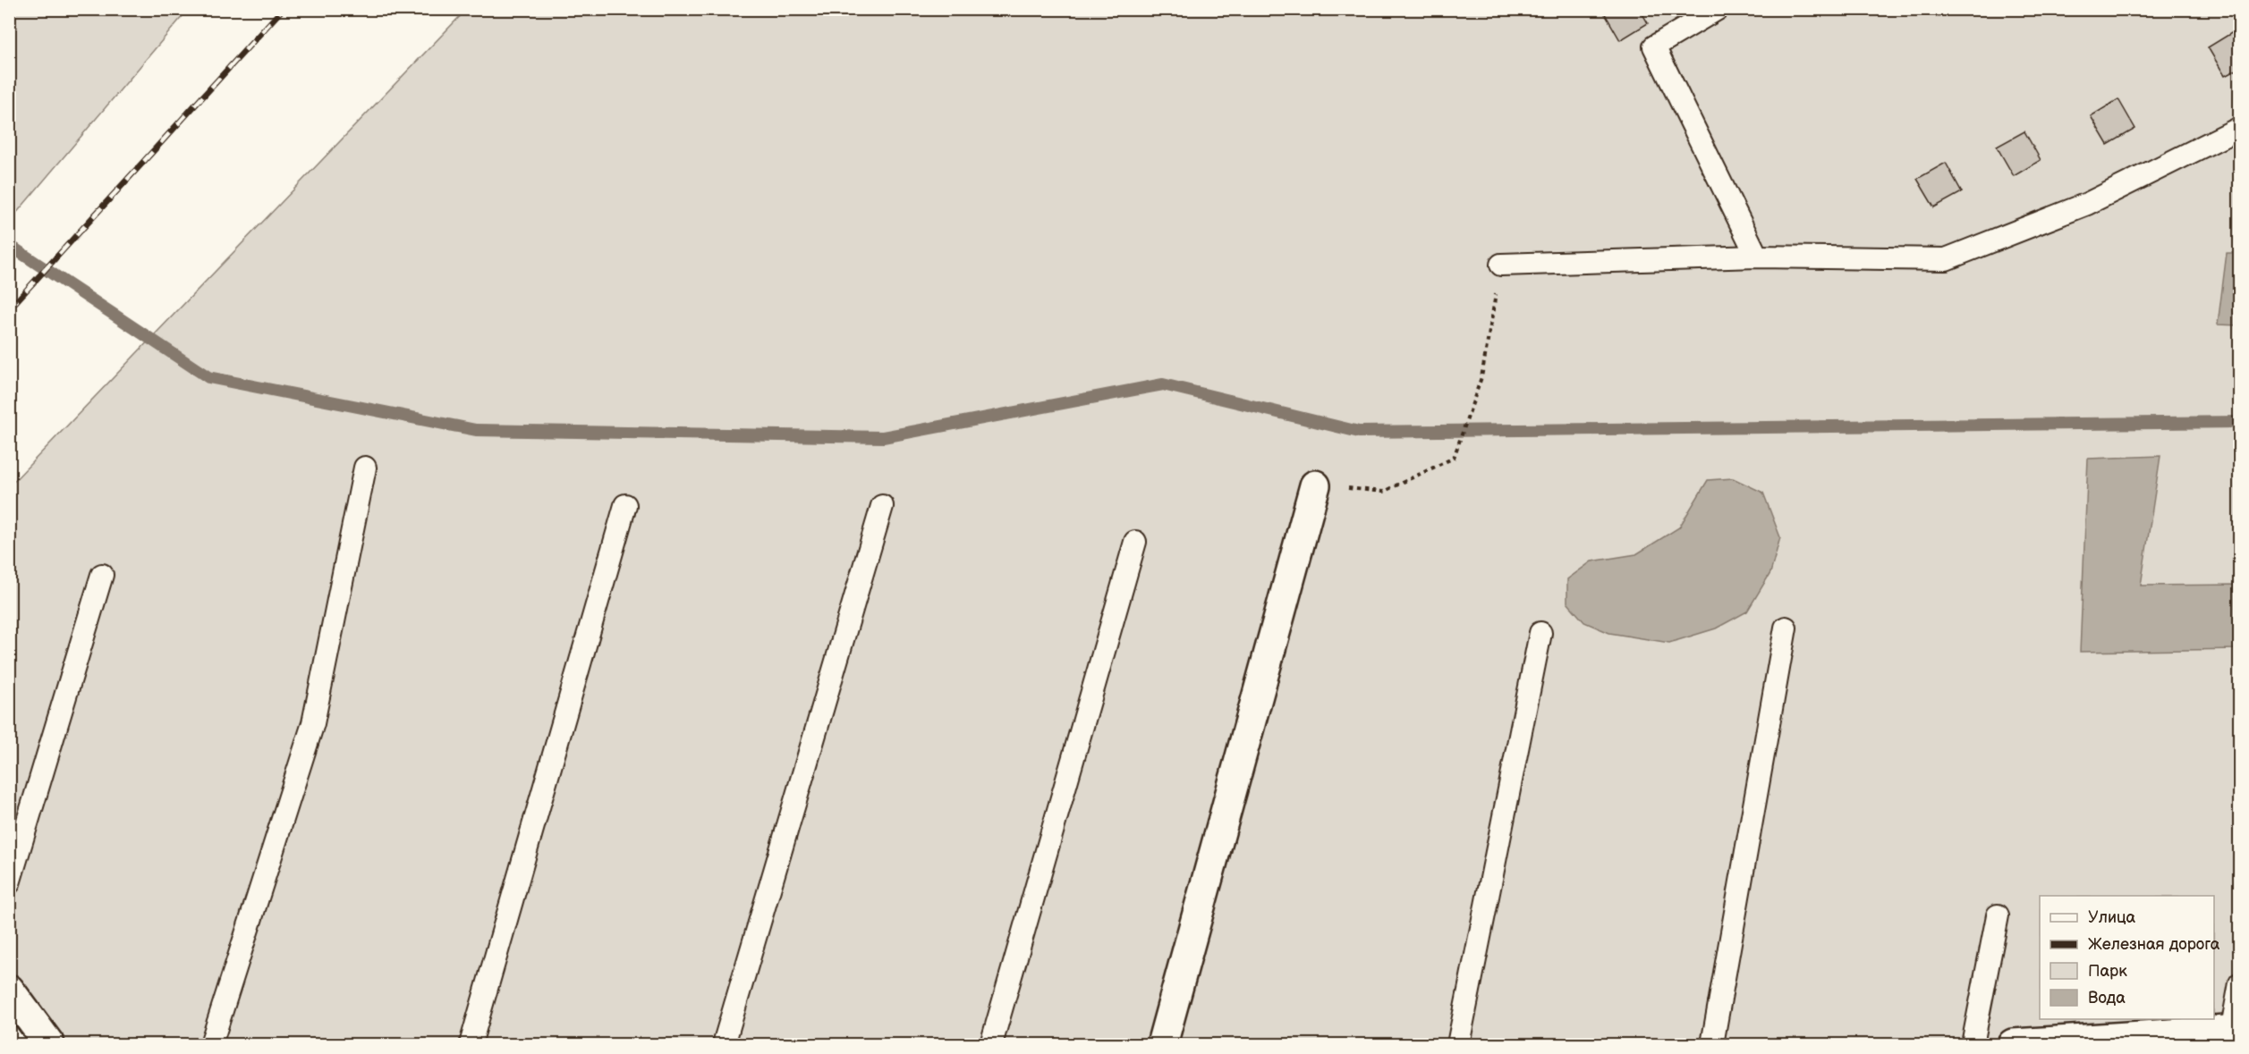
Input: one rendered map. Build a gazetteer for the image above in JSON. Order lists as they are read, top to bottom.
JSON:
{
  "legend": [
    "Улица",
    "Железная дорога",
    "Парк",
    "Вода"
  ]
}
